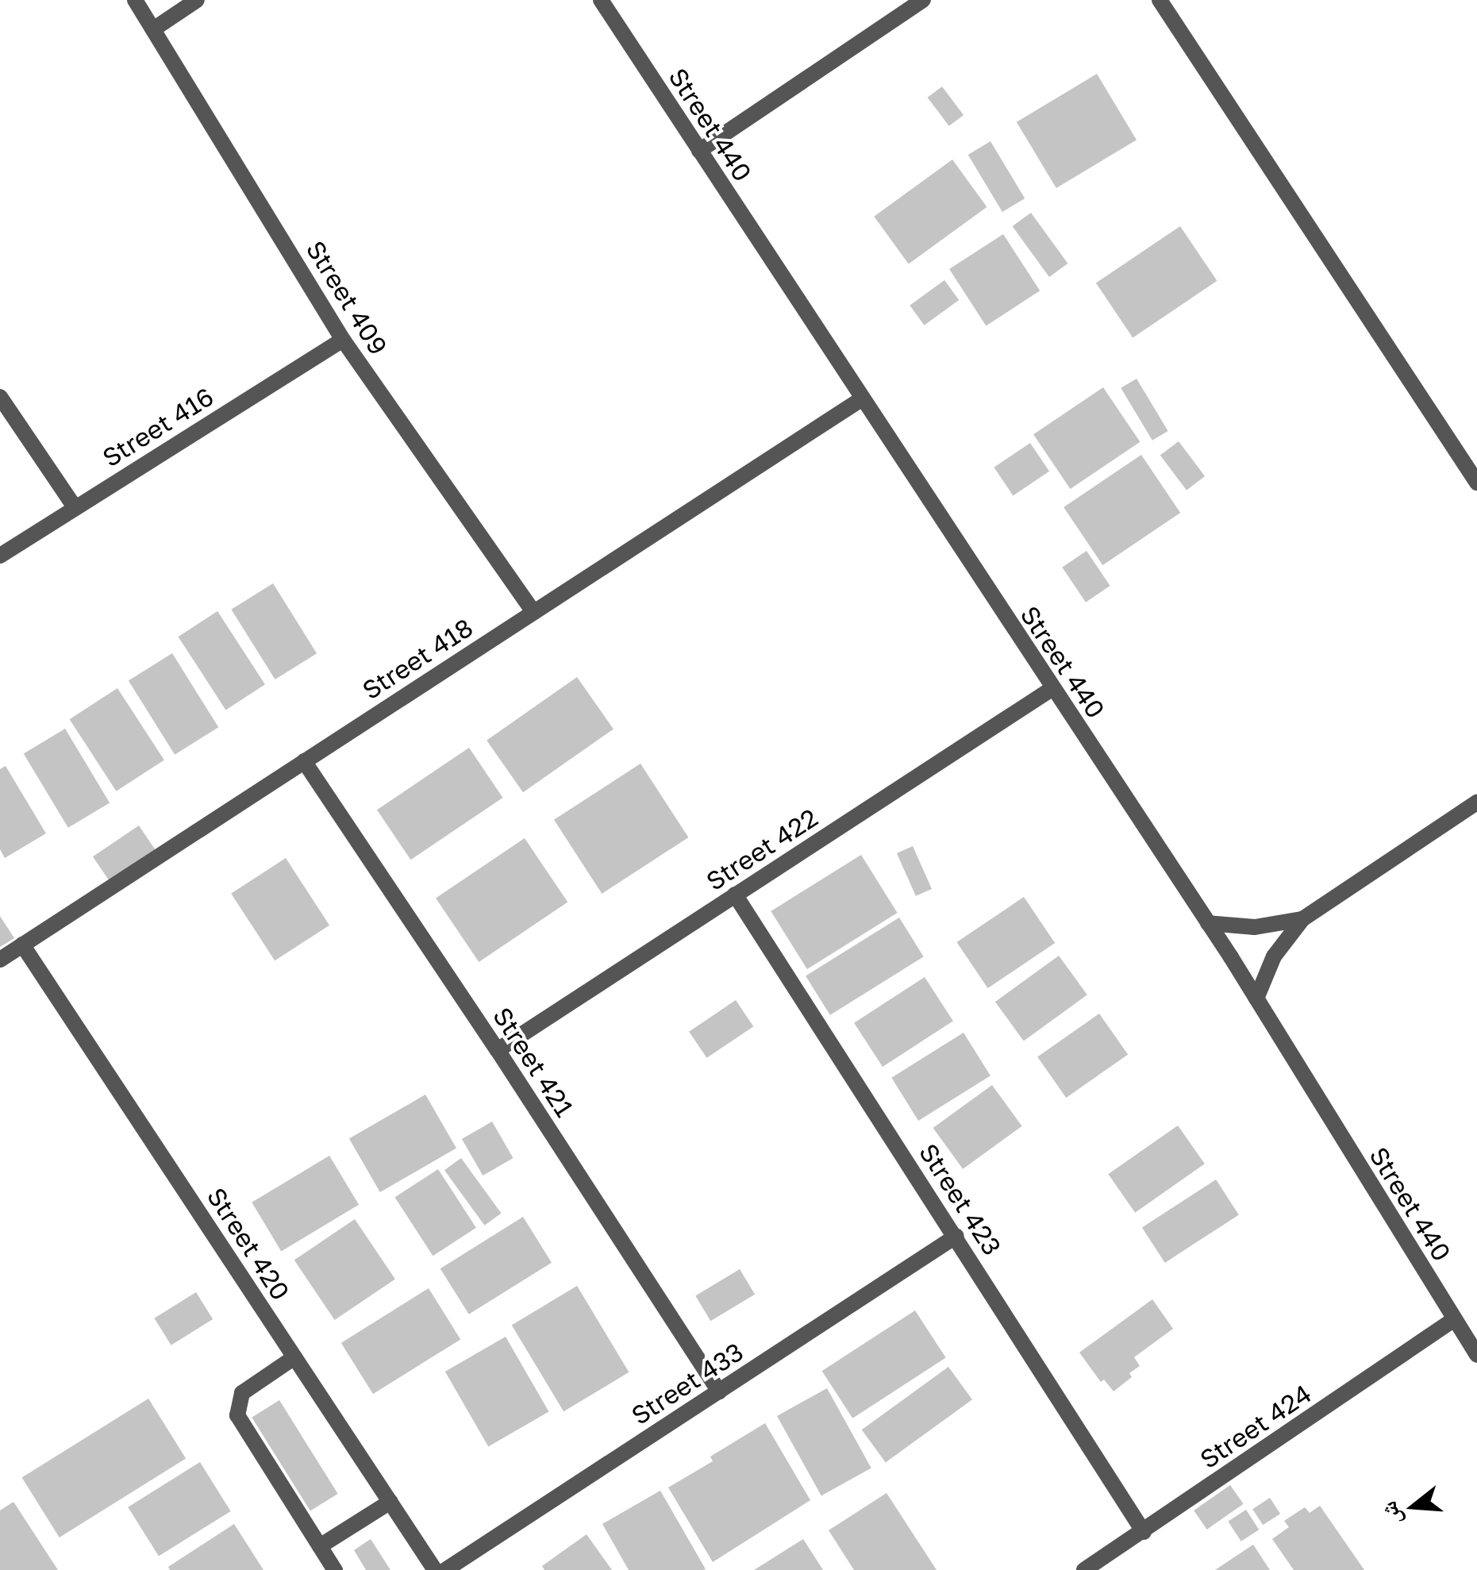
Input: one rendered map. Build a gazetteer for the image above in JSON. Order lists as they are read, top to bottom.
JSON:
{
  "streets": {
    "street": [
      "Street 440",
      "Street 409",
      "Street 416",
      "Street 418",
      "Street 422",
      "Street 421",
      "Street 423",
      "Street 420",
      "Street 433",
      "Street 424"
    ]
  },
  "crossings": [
    ["Street 440", "Street 418"],
    ["Street 440", "Street 422"],
    ["Street 440", "Street 424"],
    ["Street 409", "Street 416"],
    ["Street 409", "Street 418"],
    ["Street 418", "Street 421"],
    ["Street 418", "Street 420"],
    ["Street 422", "Street 421"],
    ["Street 422", "Street 423"],
    ["Street 421", "Street 433"],
    ["Street 423", "Street 433"],
    ["Street 423", "Street 424"]
  ],
  "north": "left"
}
